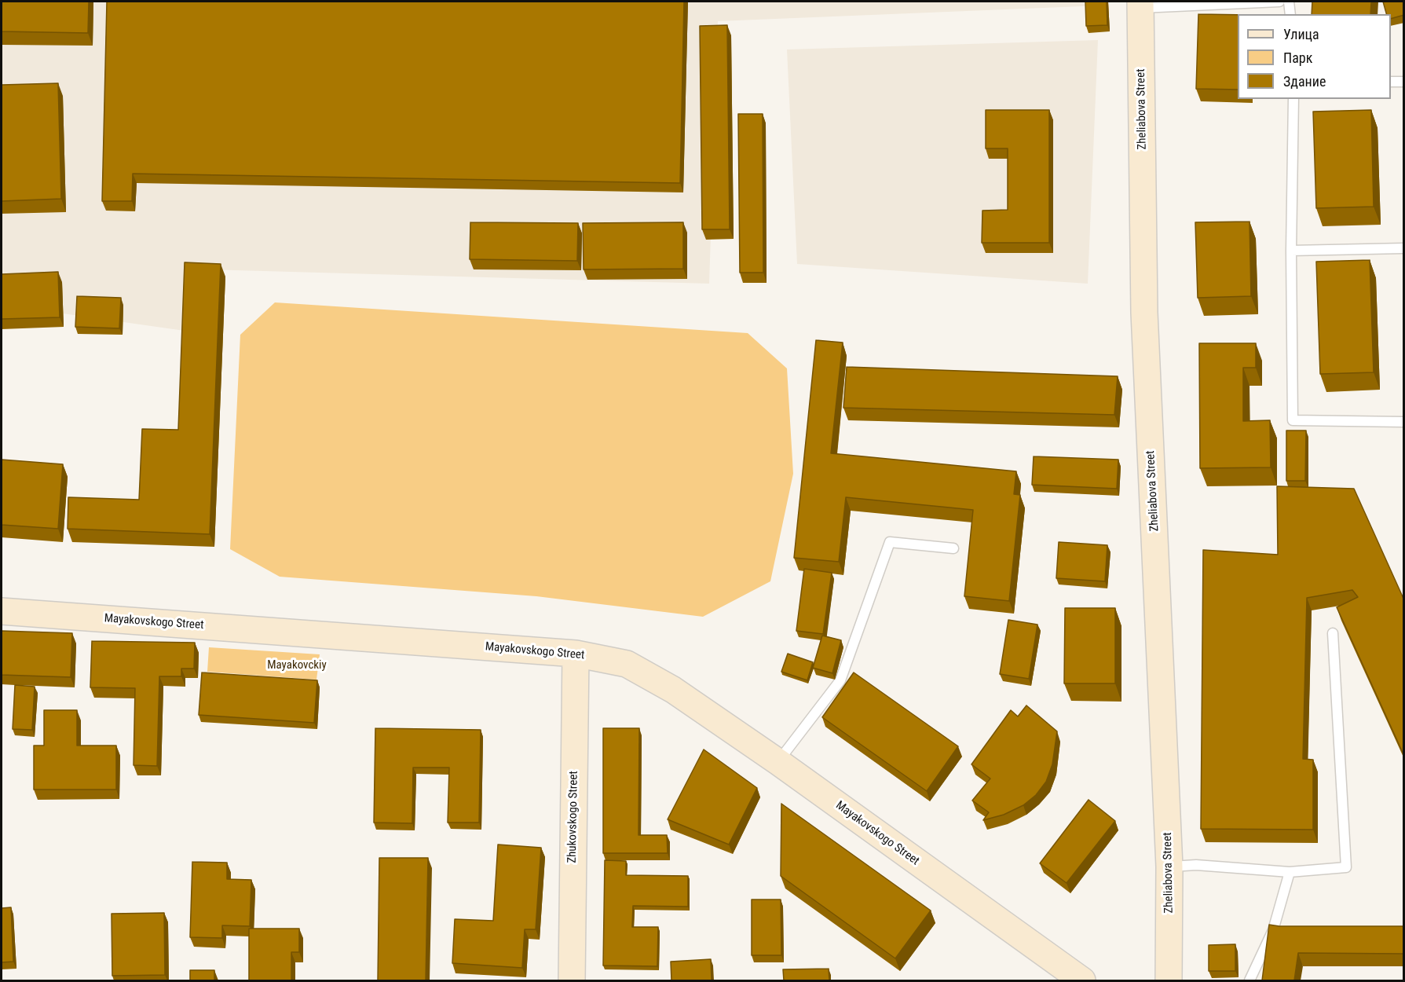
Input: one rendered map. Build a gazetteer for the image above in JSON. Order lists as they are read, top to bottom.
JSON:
{
  "streets": {
    "main road": ["Zheliabova Street", "Mayakovskogo Street", "Zhukovskogo Street"]
  },
  "crossings": [
    ["Mayakovskogo Street", "Zhukovskogo Street"]
  ],
  "parks": ["Mayakovckiy"],
  "legend": ["Улица", "Парк", "Здание"]
}
